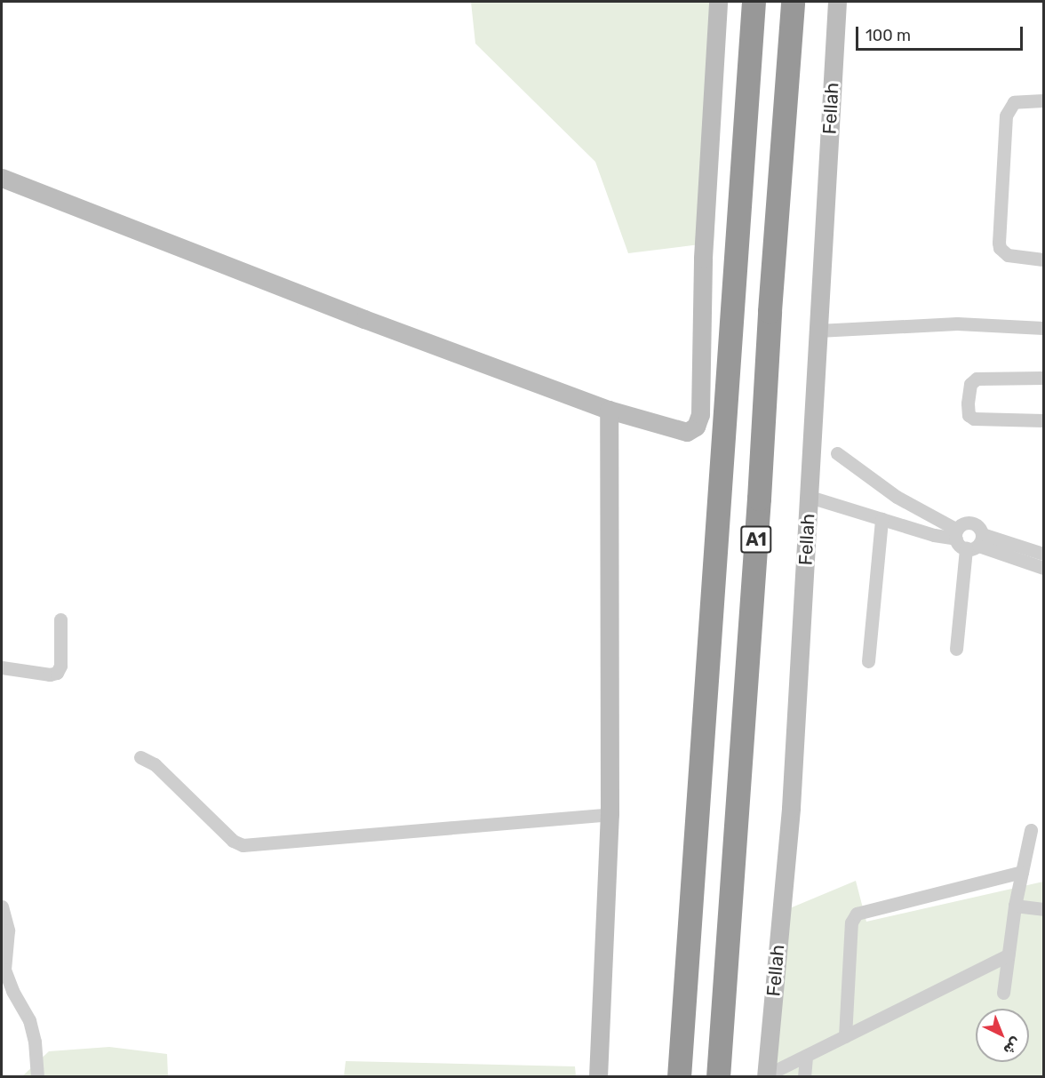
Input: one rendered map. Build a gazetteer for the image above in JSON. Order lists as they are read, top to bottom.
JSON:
{
  "streets": {
    "highway": ["A1"],
    "street": ["Fellah"]
  },
  "scale_bar": "100 m",
  "north": "bottom right"
}
